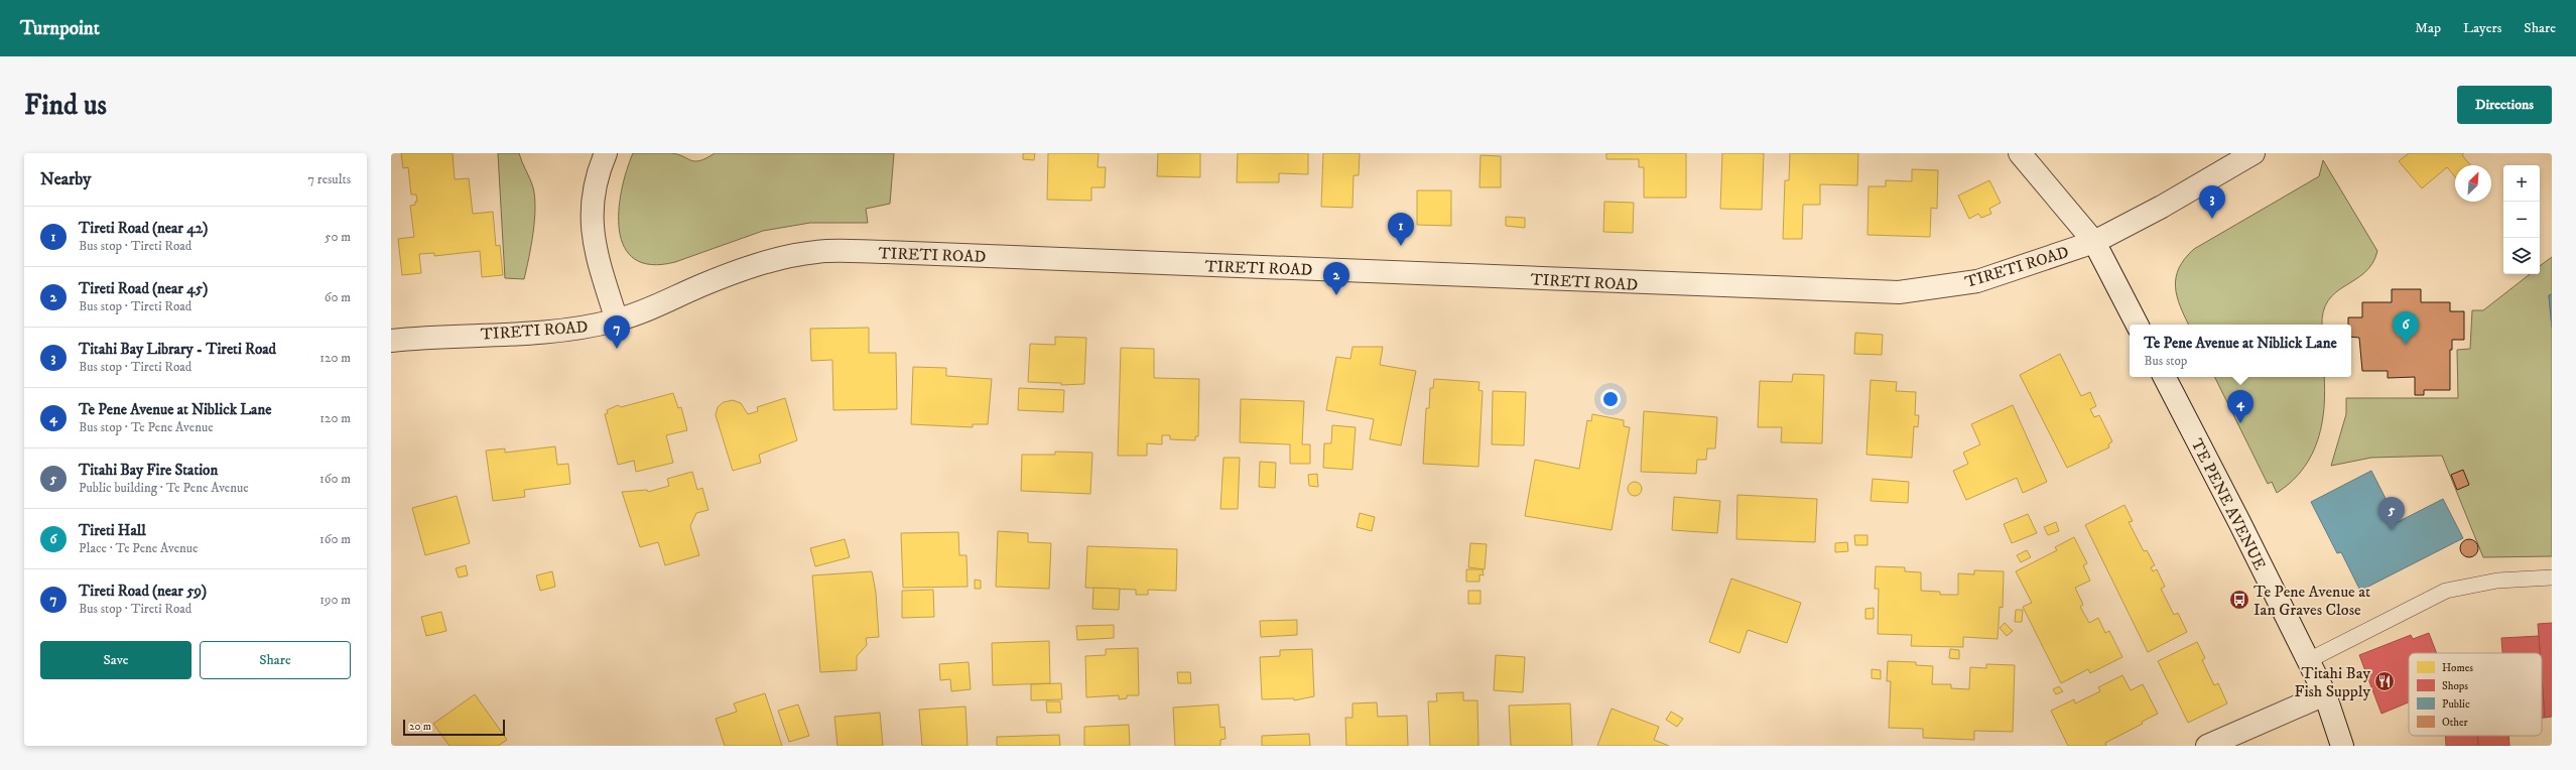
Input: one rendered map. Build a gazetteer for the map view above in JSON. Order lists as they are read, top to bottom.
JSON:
{
  "streets": {
    "street": ["TIRETI ROAD", "TE PENE AVENUE"]
  },
  "places": {
    "bus stop": ["Te Pene Avenue at Ian Graves Close"],
    "restaurant": ["Titahi Bay Fish Supply"]
  },
  "legend": [
    "Homes",
    "Shops",
    "Public",
    "Other"
  ],
  "scale_bar": "20 m",
  "north": "top right",
  "page": {
    "header": "Turnpoint",
    "nav": ["Map", "Layers", "Share"],
    "buttons": [
      "Directions",
      ["Save", "Share"]
    ],
    "title": "Find us",
    "heading": ["Nearby", "7 results"],
    "map_buttons": ["+", "−"],
    "pins": [
      "3",
      "1",
      "2",
      "6",
      "7",
      "4",
      "5"
    ],
    "list": [
      {
        "mark": "1",
        "name": "Tireti Road (near 42)",
        "note": "Bus stop · Tireti Road",
        "value": "50 m"
      },
      {
        "mark": "2",
        "name": "Tireti Road (near 45)",
        "note": "Bus stop · Tireti Road",
        "value": "60 m"
      },
      {
        "mark": "3",
        "name": "Titahi Bay Library - Tireti Road",
        "note": "Bus stop · Tireti Road",
        "value": "120 m"
      },
      {
        "mark": "4",
        "name": "Te Pene Avenue at Niblick Lane",
        "note": "Bus stop · Te Pene Avenue",
        "value": "120 m"
      },
      {
        "mark": "5",
        "name": "Titahi Bay Fire Station",
        "note": "Public building · Te Pene Avenue",
        "value": "160 m"
      },
      {
        "mark": "6",
        "name": "Tireti Hall",
        "note": "Place · Te Pene Avenue",
        "value": "160 m"
      },
      {
        "mark": "7",
        "name": "Tireti Road (near 59)",
        "note": "Bus stop · Tireti Road",
        "value": "190 m"
      }
    ],
    "popup": ["Te Pene Avenue at Niblick Lane", "Bus stop"],
    "scale": "20 m"
  }
}
